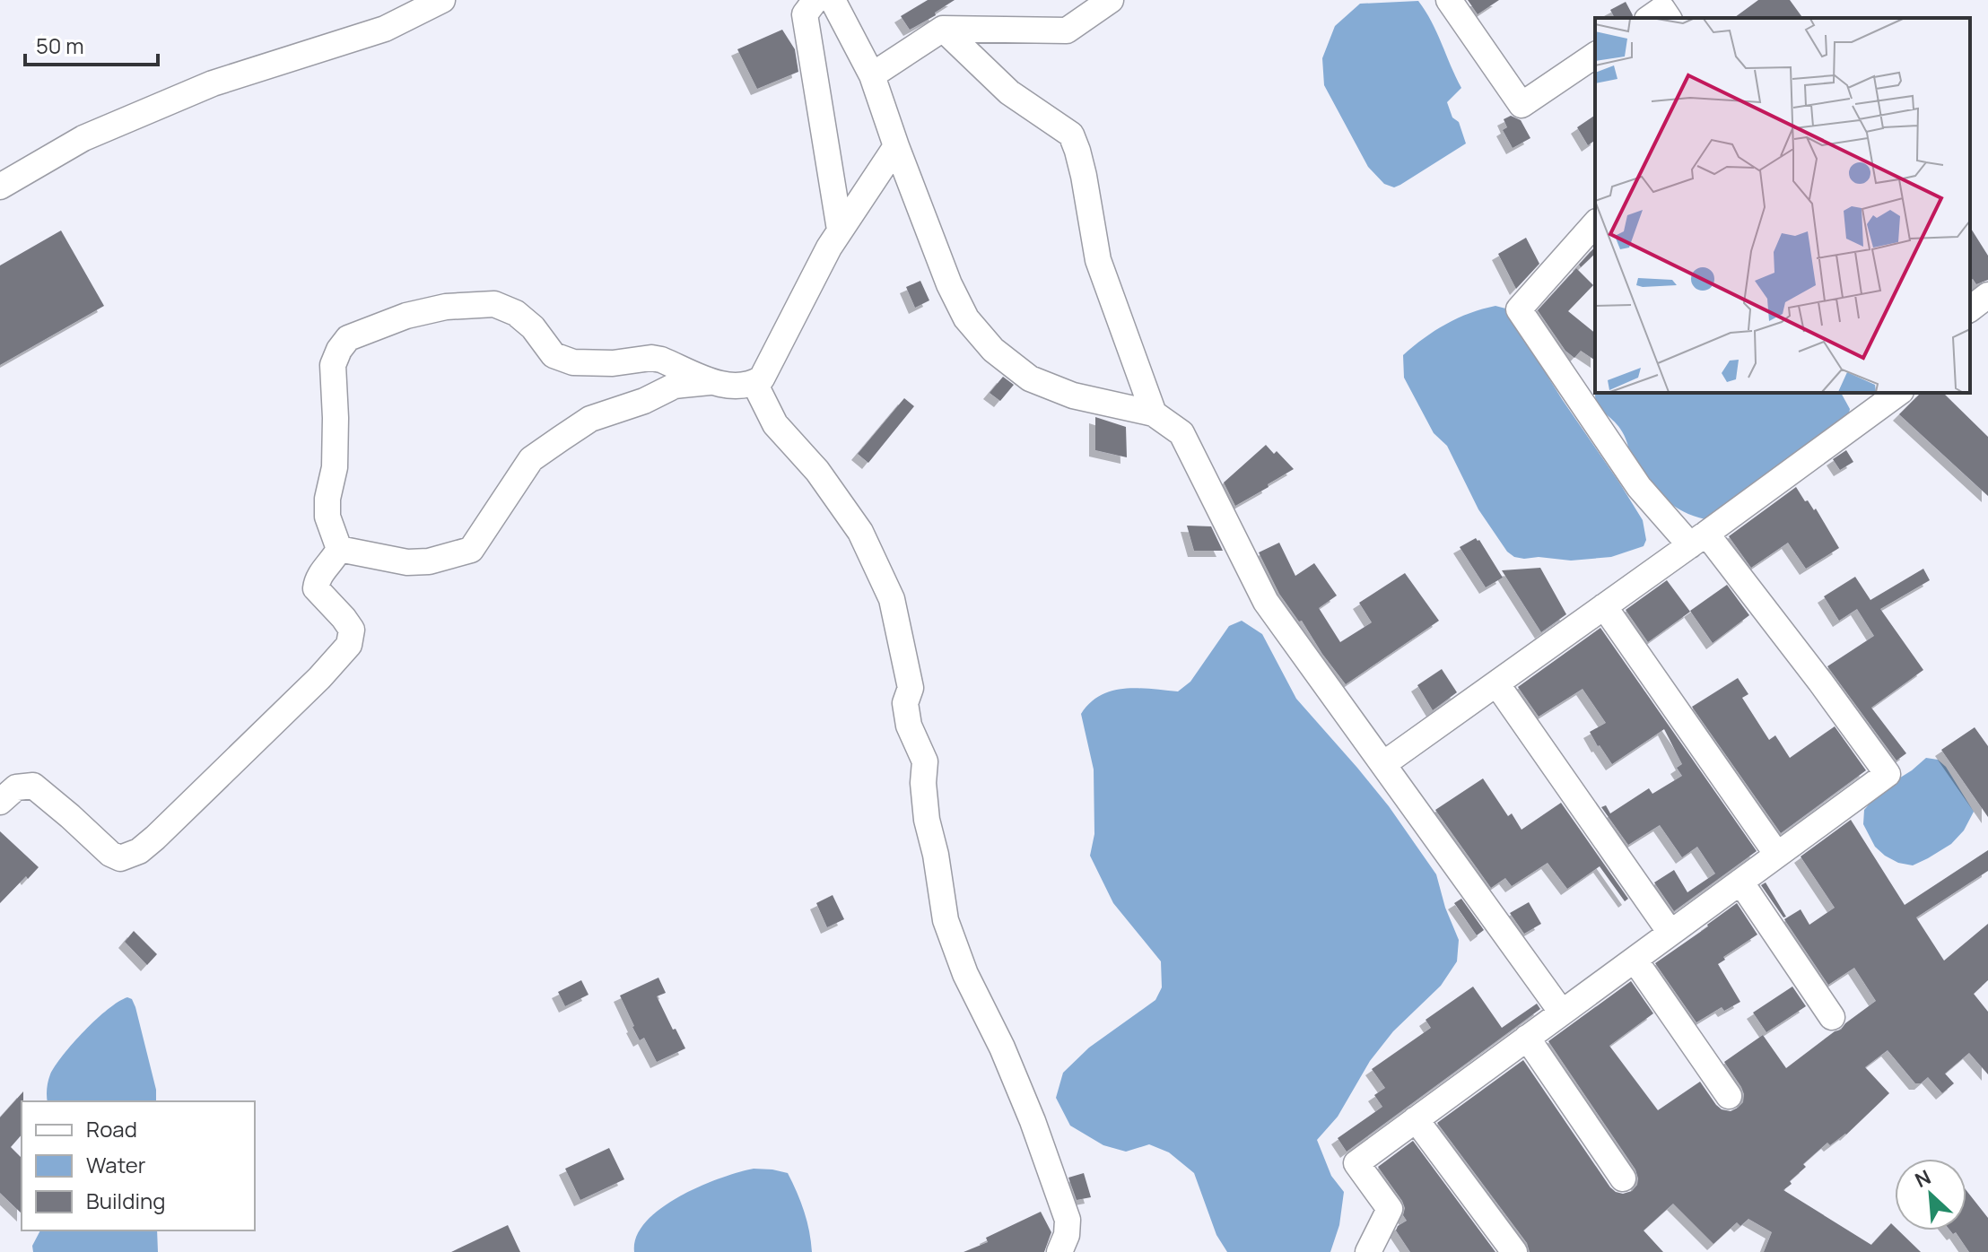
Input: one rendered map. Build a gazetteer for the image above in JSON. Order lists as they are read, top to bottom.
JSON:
{
  "legend": ["Road", "Water", "Building"],
  "scale_bar": "50 m",
  "north": "top left"
}
